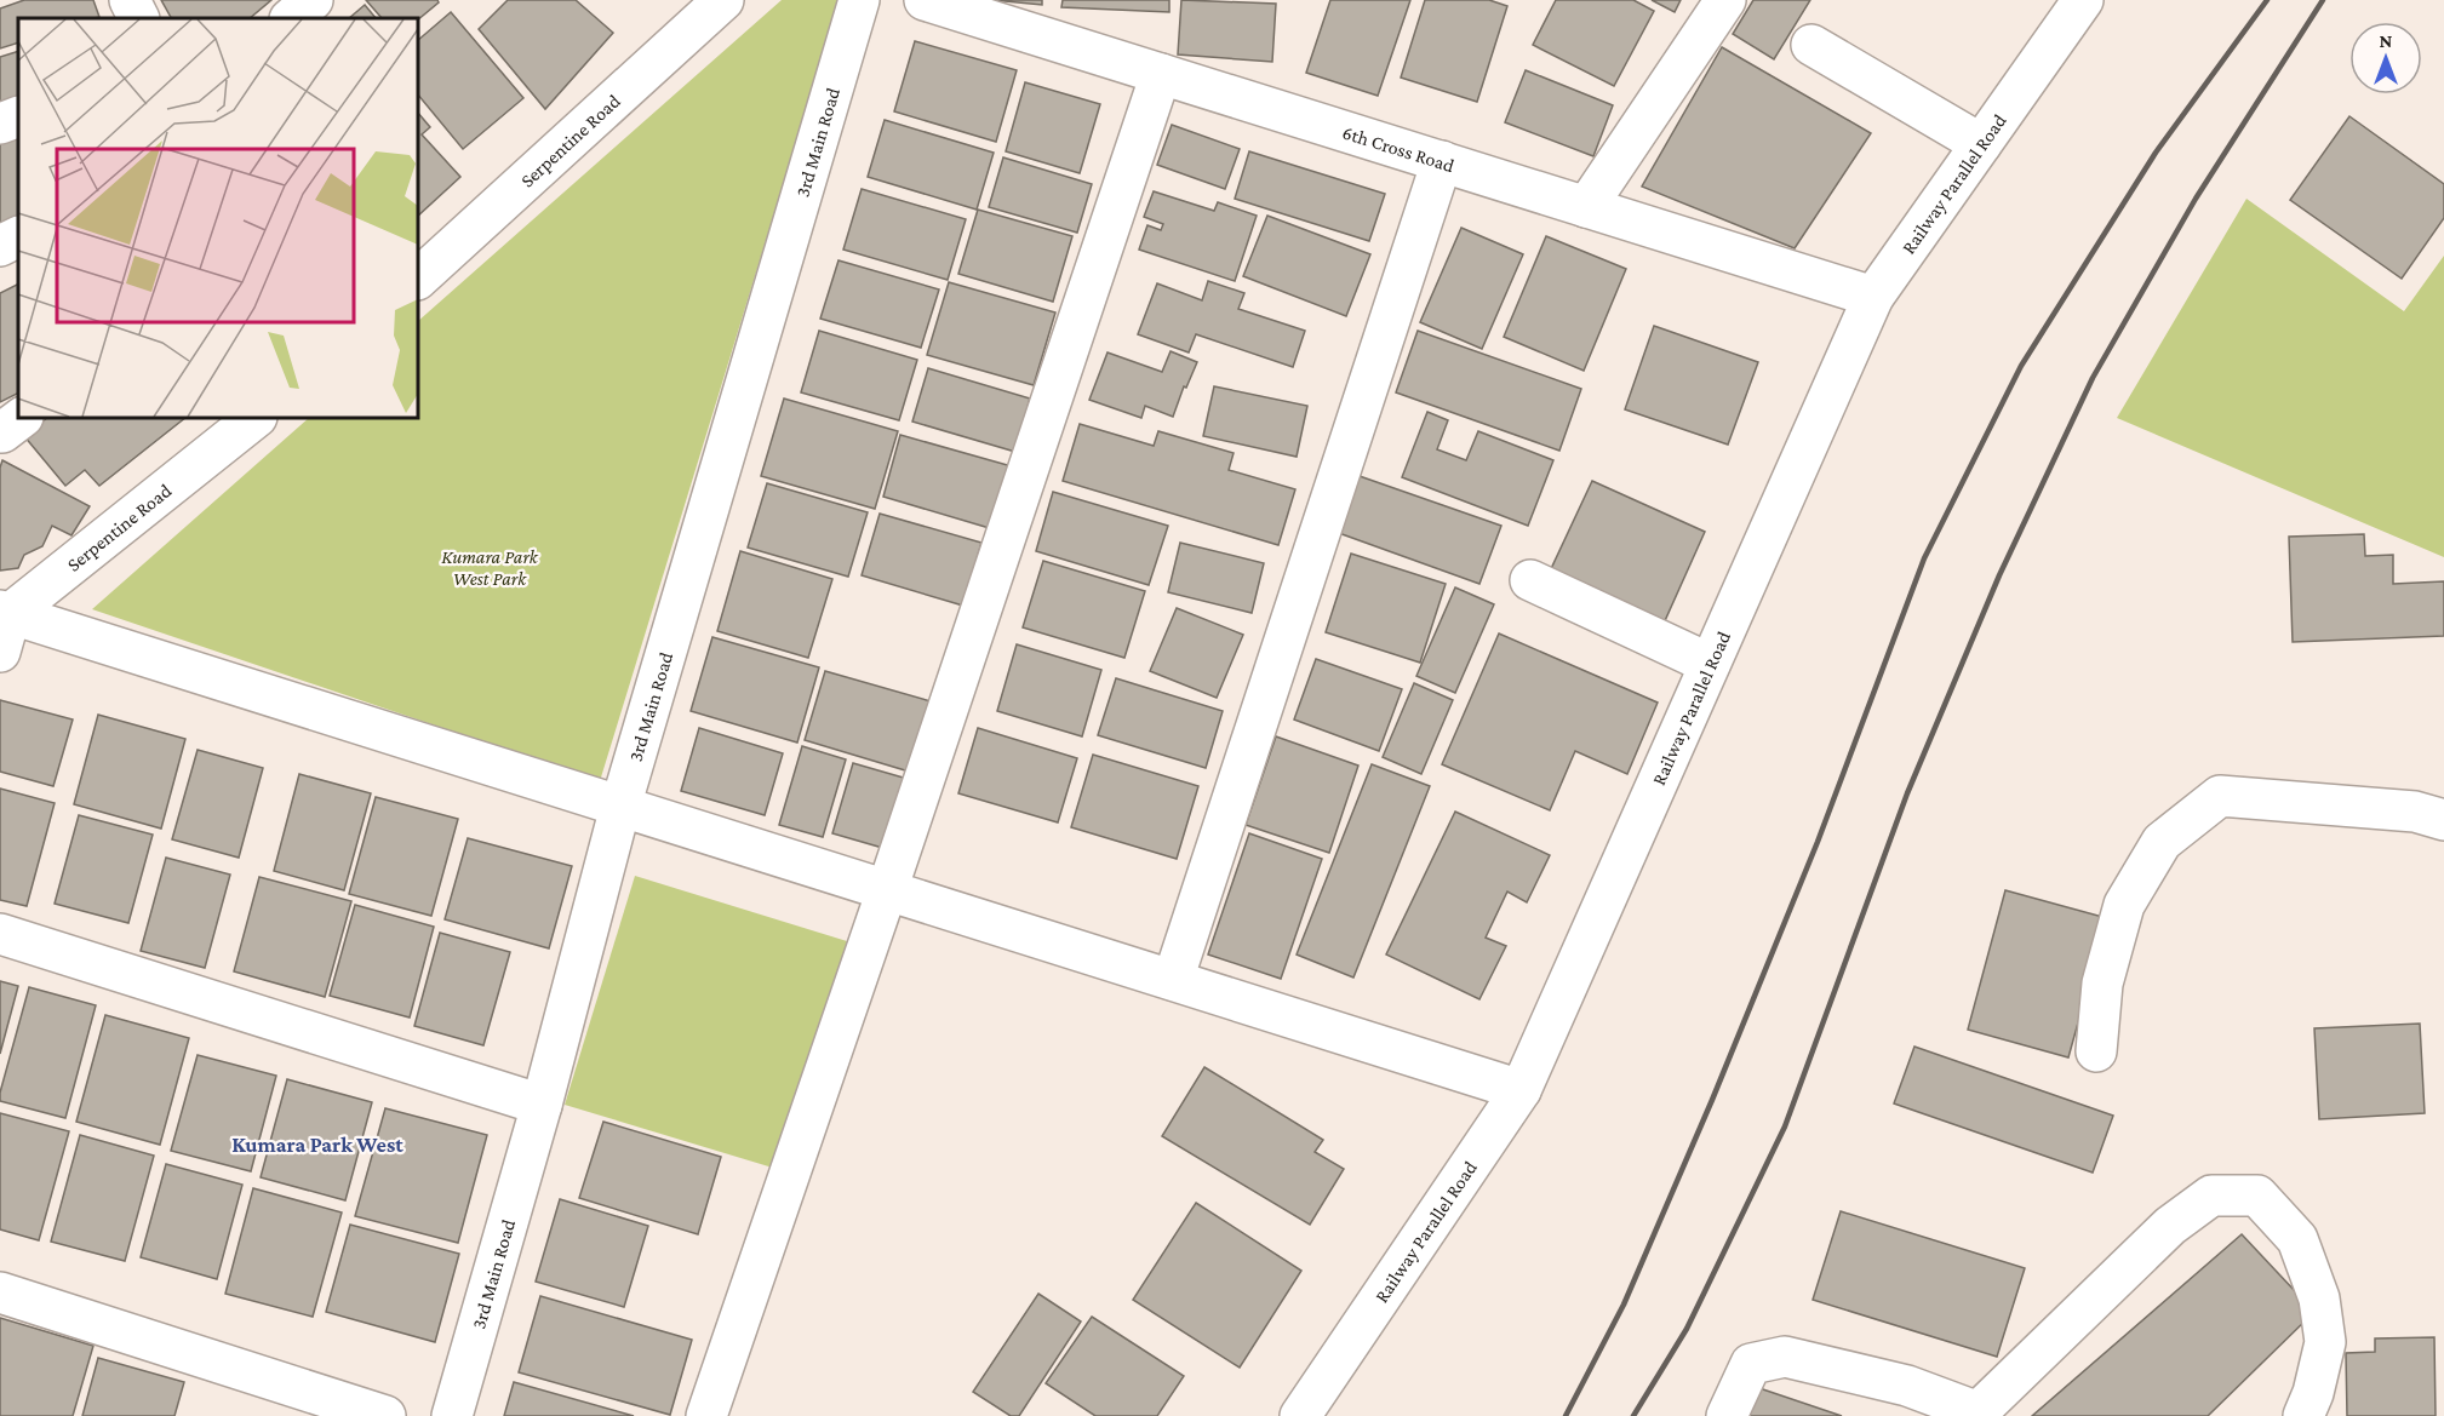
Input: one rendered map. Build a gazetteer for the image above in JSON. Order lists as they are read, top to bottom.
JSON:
{
  "streets": {
    "street": [
      "Serpentine Road",
      "3rd Main Road",
      "6th Cross Road",
      "Railway Parallel Road"
    ]
  },
  "crossings": [
    ["6th Cross Road", "Railway Parallel Road"]
  ],
  "districts": ["Kumara Park West"],
  "parks": ["Kumara Park West Park"],
  "north": "top"
}
